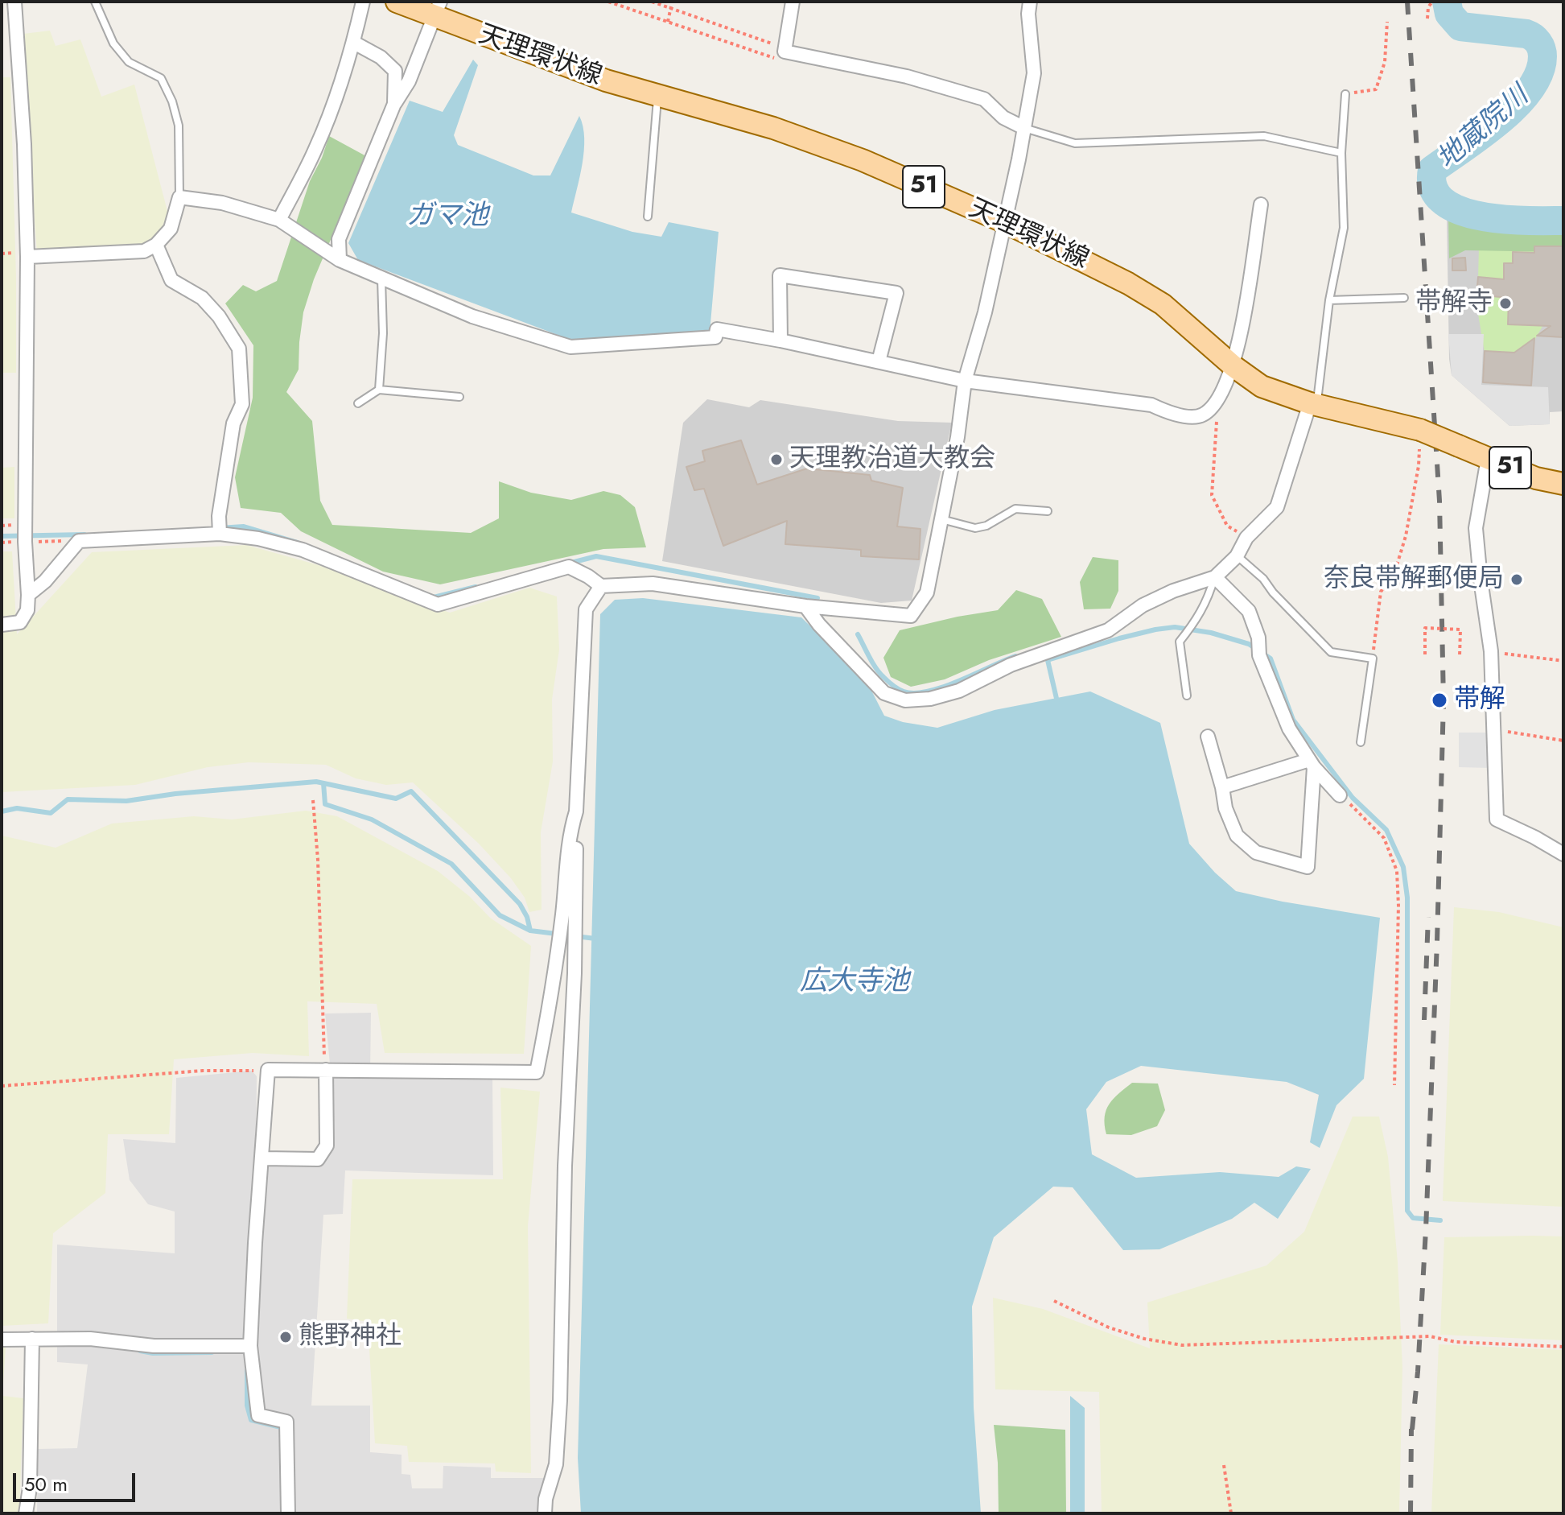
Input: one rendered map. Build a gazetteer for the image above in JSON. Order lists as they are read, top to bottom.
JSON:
{
  "streets": {
    "main road": ["天理環状線", "51"]
  },
  "water": ["地蔵院川", "ガマ池", "広大寺池"],
  "places": [
    "帯解寺",
    "天理教治道大教会",
    "奈良帯解郵便局",
    "帯解",
    "熊野神社"
  ],
  "scale_bar": "50 m"
}
